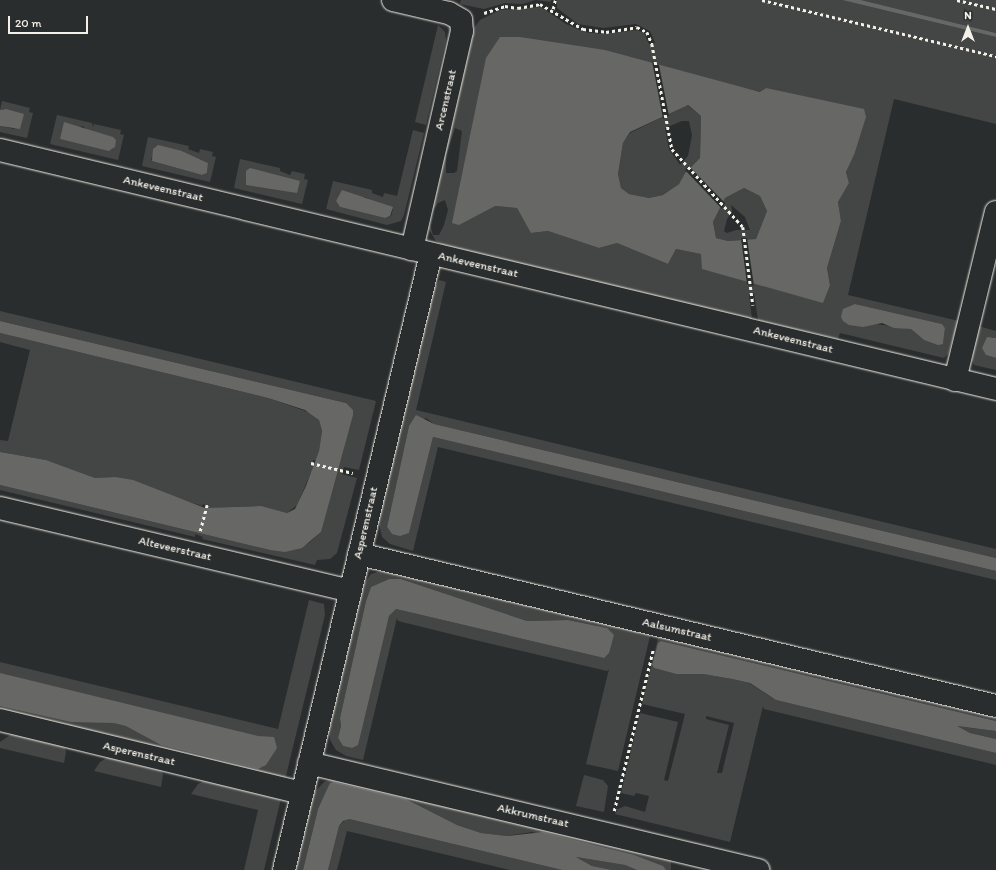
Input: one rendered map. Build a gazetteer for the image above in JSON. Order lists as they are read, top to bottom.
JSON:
{
  "streets": {
    "street": [
      "Arcenstraat",
      "Ankeveenstraat",
      "Asperenstraat",
      "Alteveerstraat",
      "Aalsumstraat",
      "Akkrumstraat"
    ]
  },
  "crossings": [
    ["Arcenstraat", "Ankeveenstraat"],
    ["Arcenstraat", "Asperenstraat"],
    ["Ankeveenstraat", "Asperenstraat"],
    ["Asperenstraat", "Alteveerstraat"],
    ["Asperenstraat", "Aalsumstraat"],
    ["Asperenstraat", "Akkrumstraat"]
  ],
  "scale_bar": "20 m",
  "north": "top"
}
